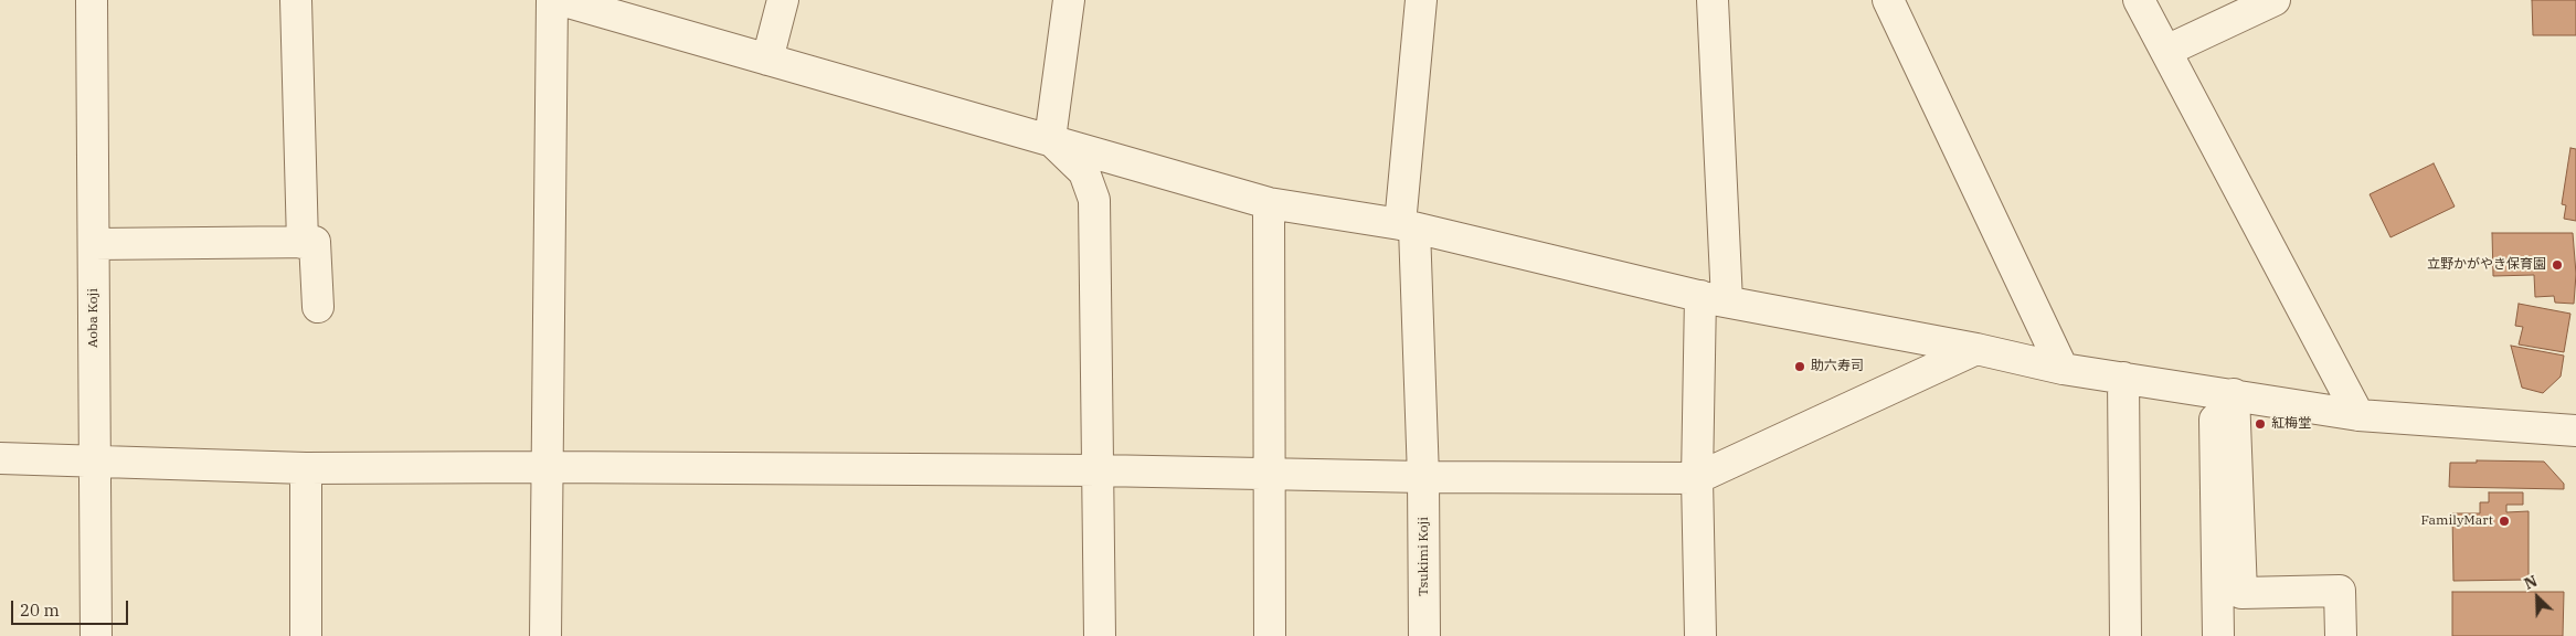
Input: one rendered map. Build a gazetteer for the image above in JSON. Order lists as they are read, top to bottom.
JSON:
{
  "streets": {
    "street": ["Aoba Koji", "Tsukimi Koji"]
  },
  "places": [
    "立野かがやき保育園",
    "助六寿司",
    "紅梅堂",
    "FamilyMart"
  ],
  "scale_bar": "20 m",
  "north": "top left"
}
